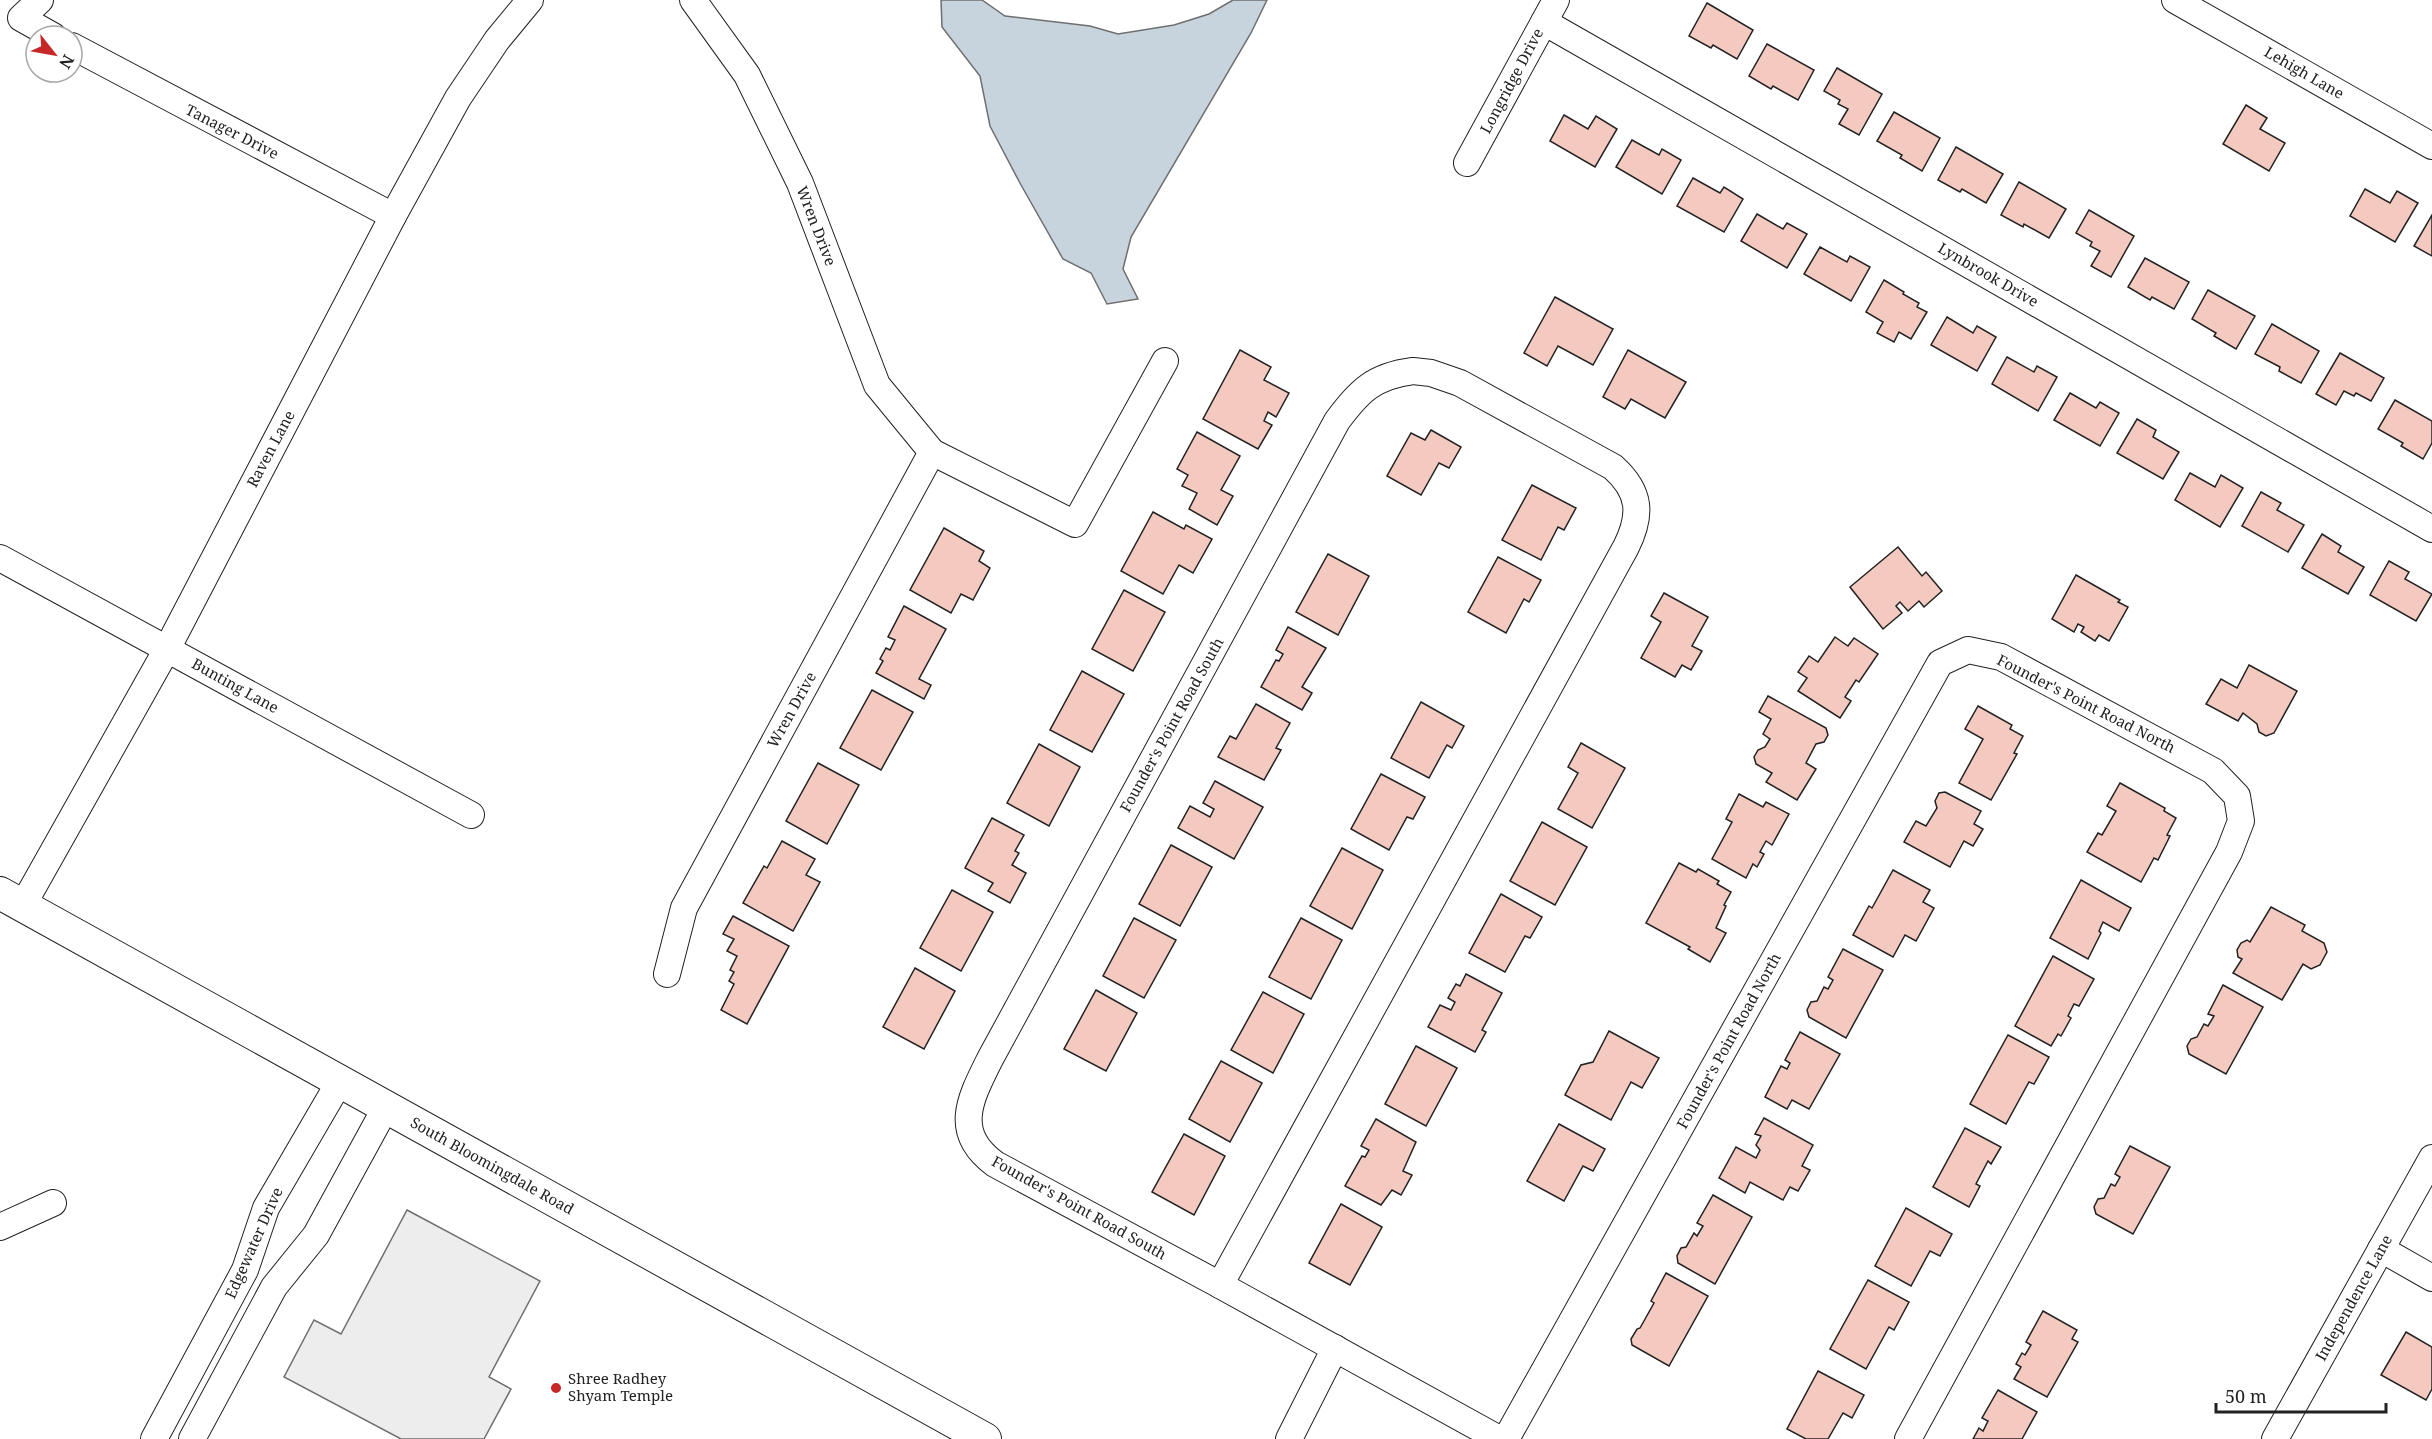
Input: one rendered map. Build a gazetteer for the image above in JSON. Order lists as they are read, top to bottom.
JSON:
{
  "streets": {
    "main road": ["South Bloomingdale Road"],
    "street": [
      "Lehigh Lane",
      "Longridge Drive",
      "Tanager Drive",
      "Wren Drive",
      "Lynbrook Drive",
      "Raven Lane",
      "Bunting Lane",
      "Founder's Point Road North",
      "Founder's Point Road South",
      "Edgewater Drive",
      "Independence Lane"
    ]
  },
  "crossings": [
    ["Longridge Drive", "Lynbrook Drive"],
    ["Tanager Drive", "Raven Lane"],
    ["Raven Lane", "Bunting Lane"],
    ["Raven Lane", "South Bloomingdale Road"],
    ["South Bloomingdale Road", "Edgewater Drive"]
  ],
  "places": ["Shree Radhey Shyam Temple"],
  "scale_bar": "50 m",
  "north": "bottom right"
}
